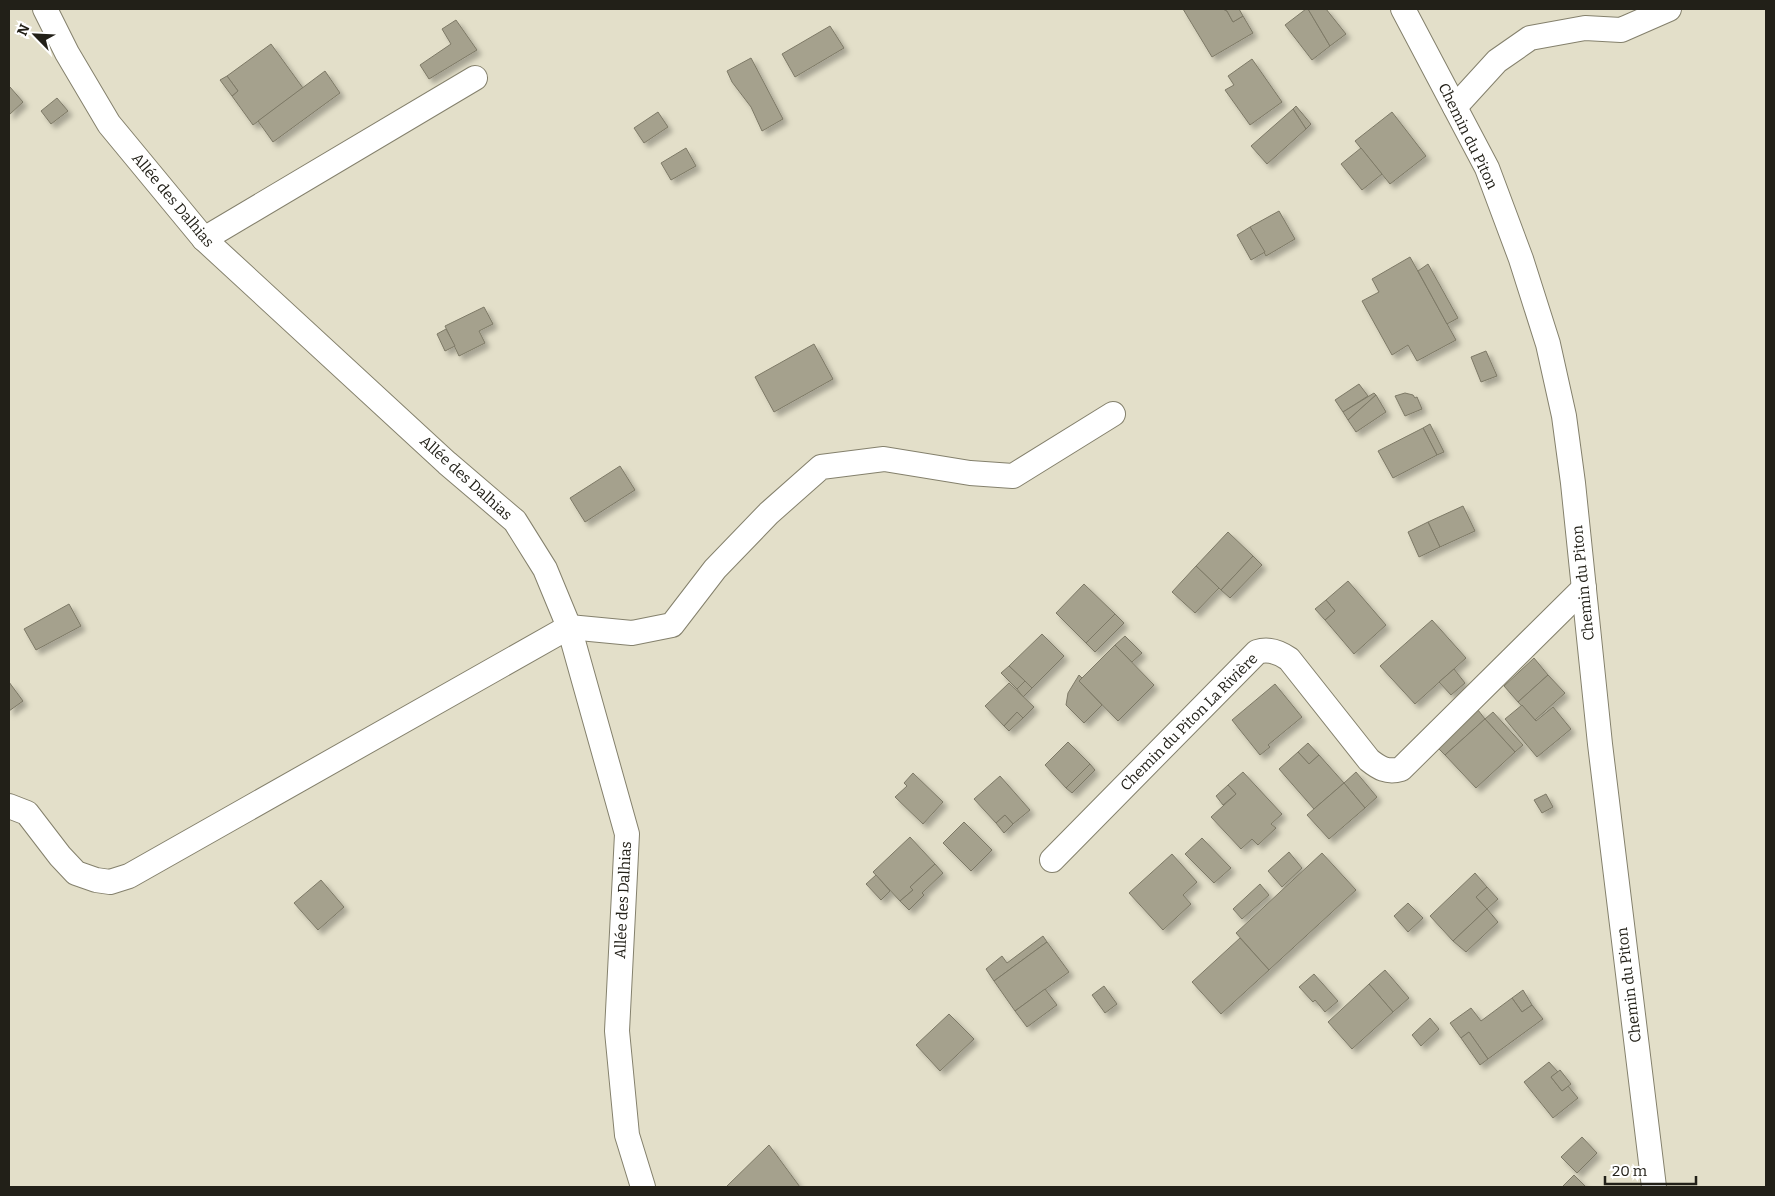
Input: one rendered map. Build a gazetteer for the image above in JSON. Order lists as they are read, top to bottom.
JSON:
{
  "streets": {
    "street": ["Chemin du Piton", "Allée des Dalhias", "Chemin du Piton La Rivière"]
  },
  "crossings": [
    ["Chemin du Piton", "Chemin du Piton La Rivière"]
  ],
  "scale_bar": "20 m",
  "north": "top left"
}
